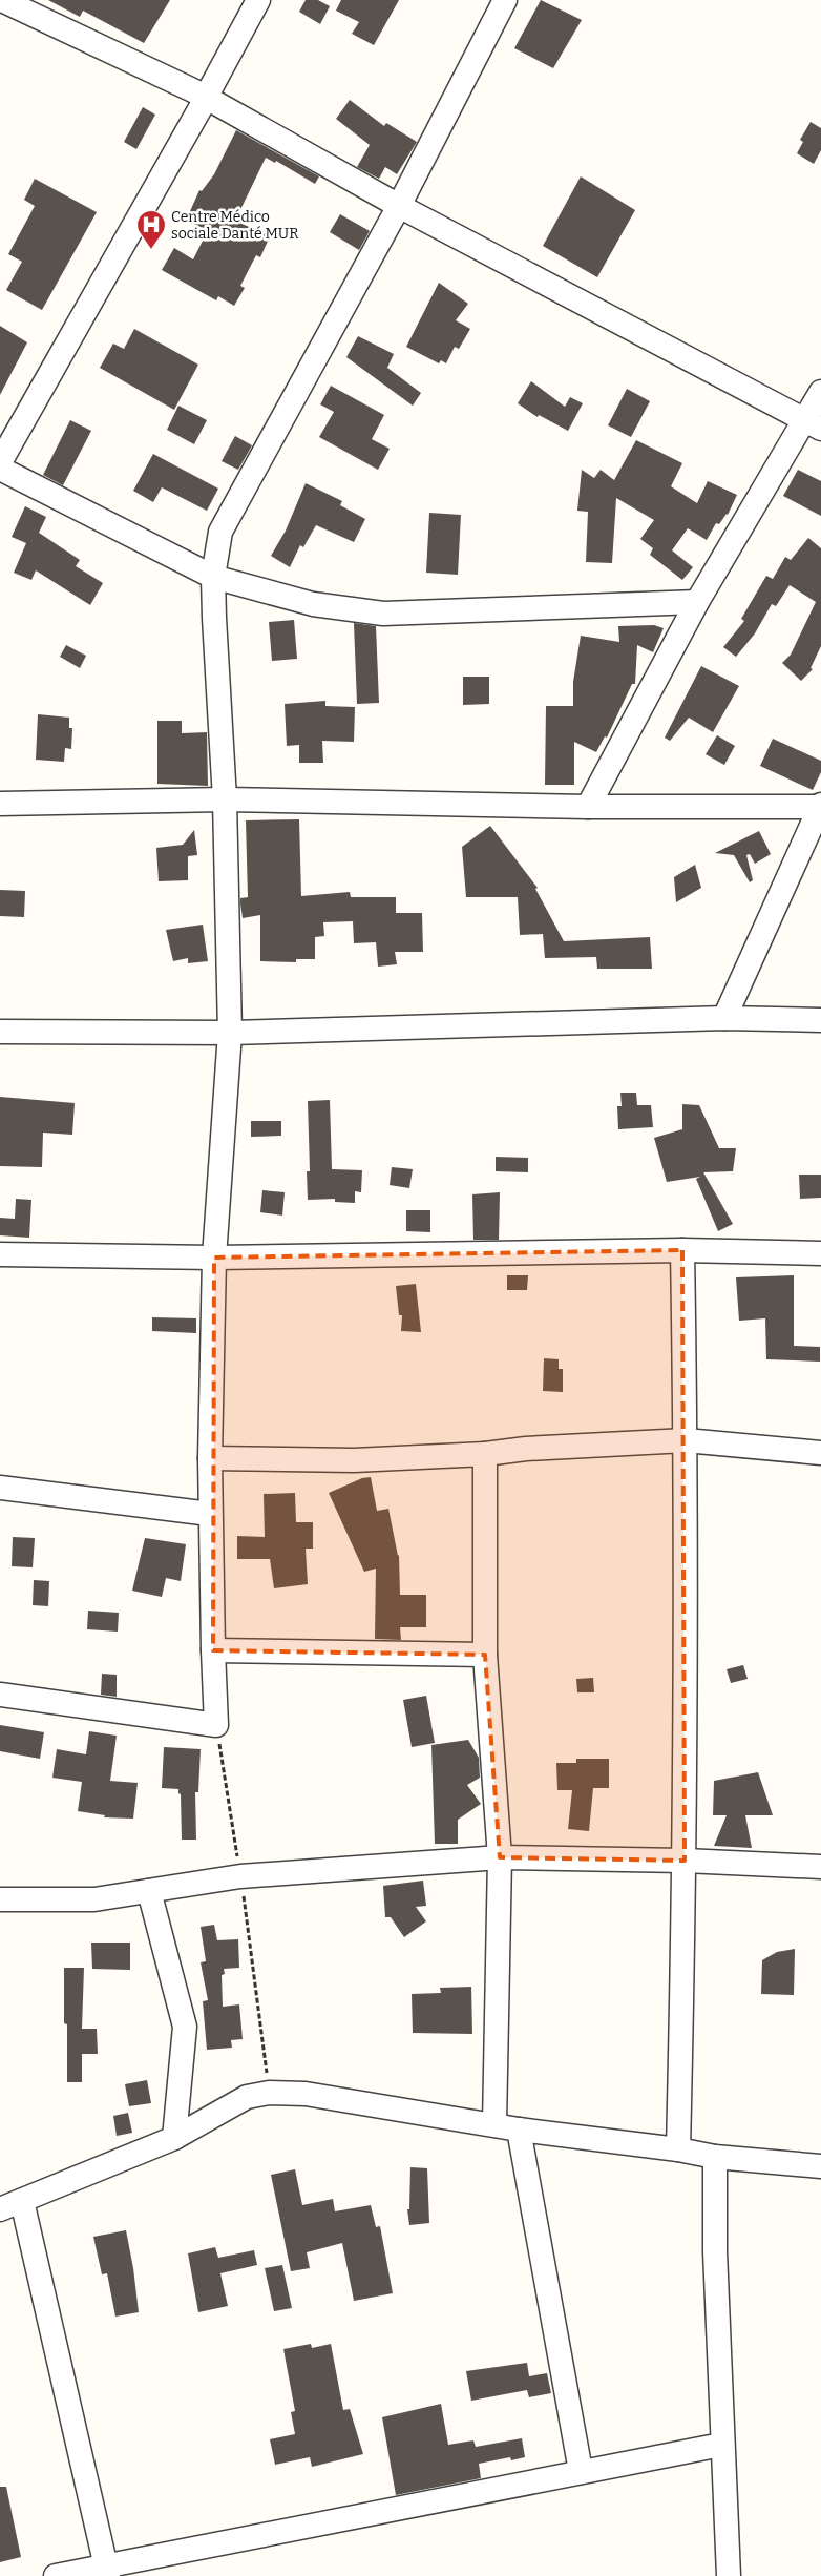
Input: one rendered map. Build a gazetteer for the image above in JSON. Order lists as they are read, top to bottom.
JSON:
{
  "places": {
    "hospital": ["Centre Médico sociale Danté MUR"]
  }
}
